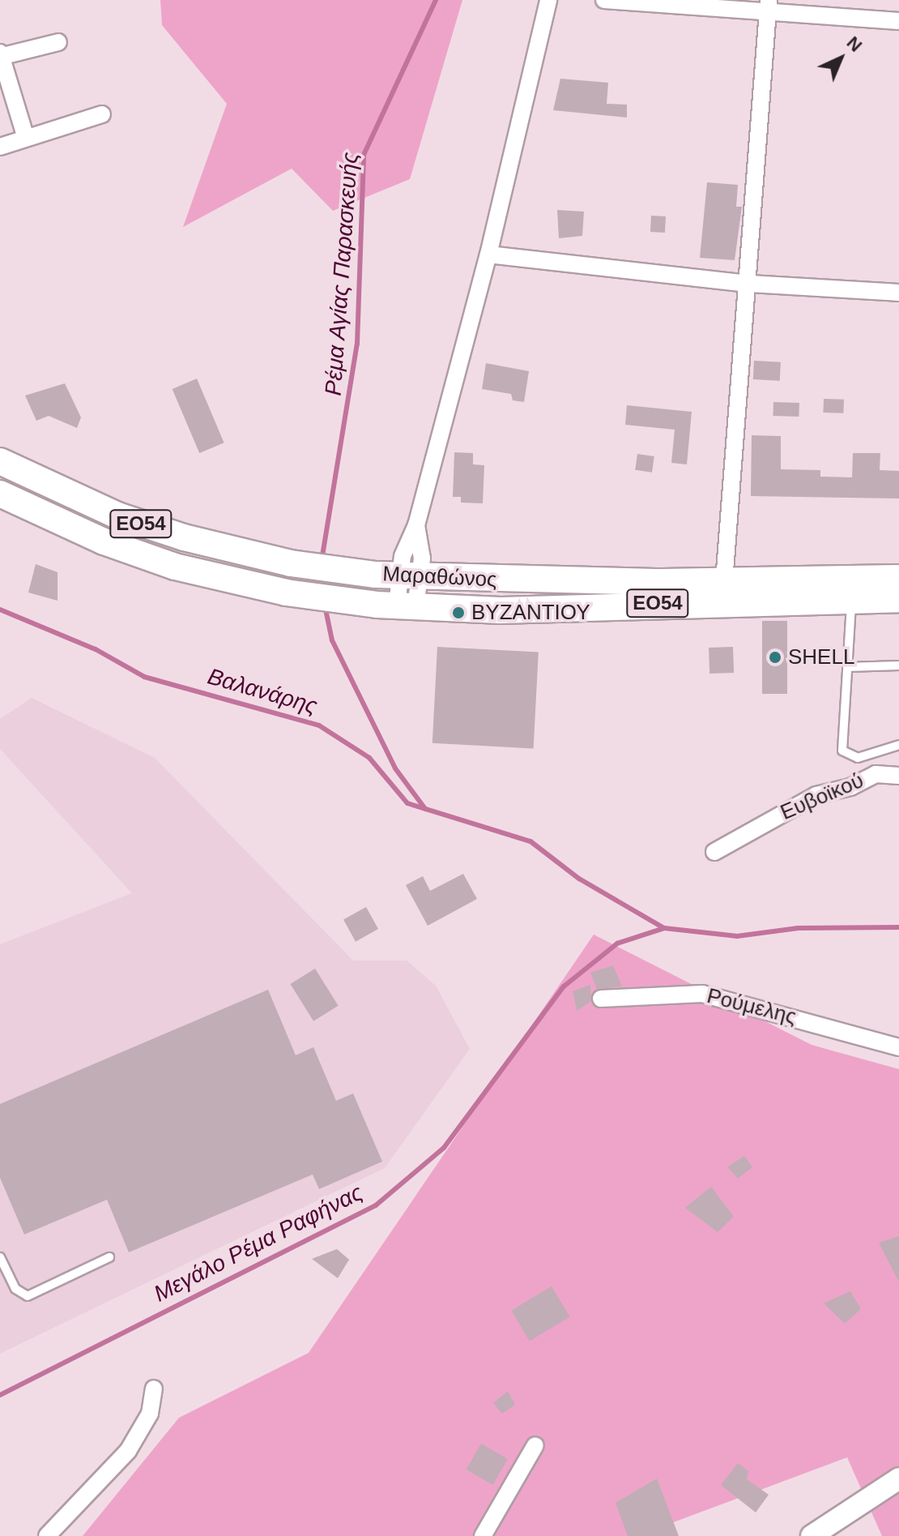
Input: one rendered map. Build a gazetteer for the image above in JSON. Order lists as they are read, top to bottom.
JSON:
{
  "streets": {
    "main road": ["ΕΟ54", "Μαραθώνος"],
    "street": ["Ευβοϊκού", "Ρούμελης"]
  },
  "water": ["Ρέμα Αγίας Παρασκευής", "Βαλανάρης", "Μεγάλο Ρέμα Ραφήνας"],
  "places": ["ΒΥΖΑΝΤΙΟΥ", "SHELL"],
  "north": "top right"
}
